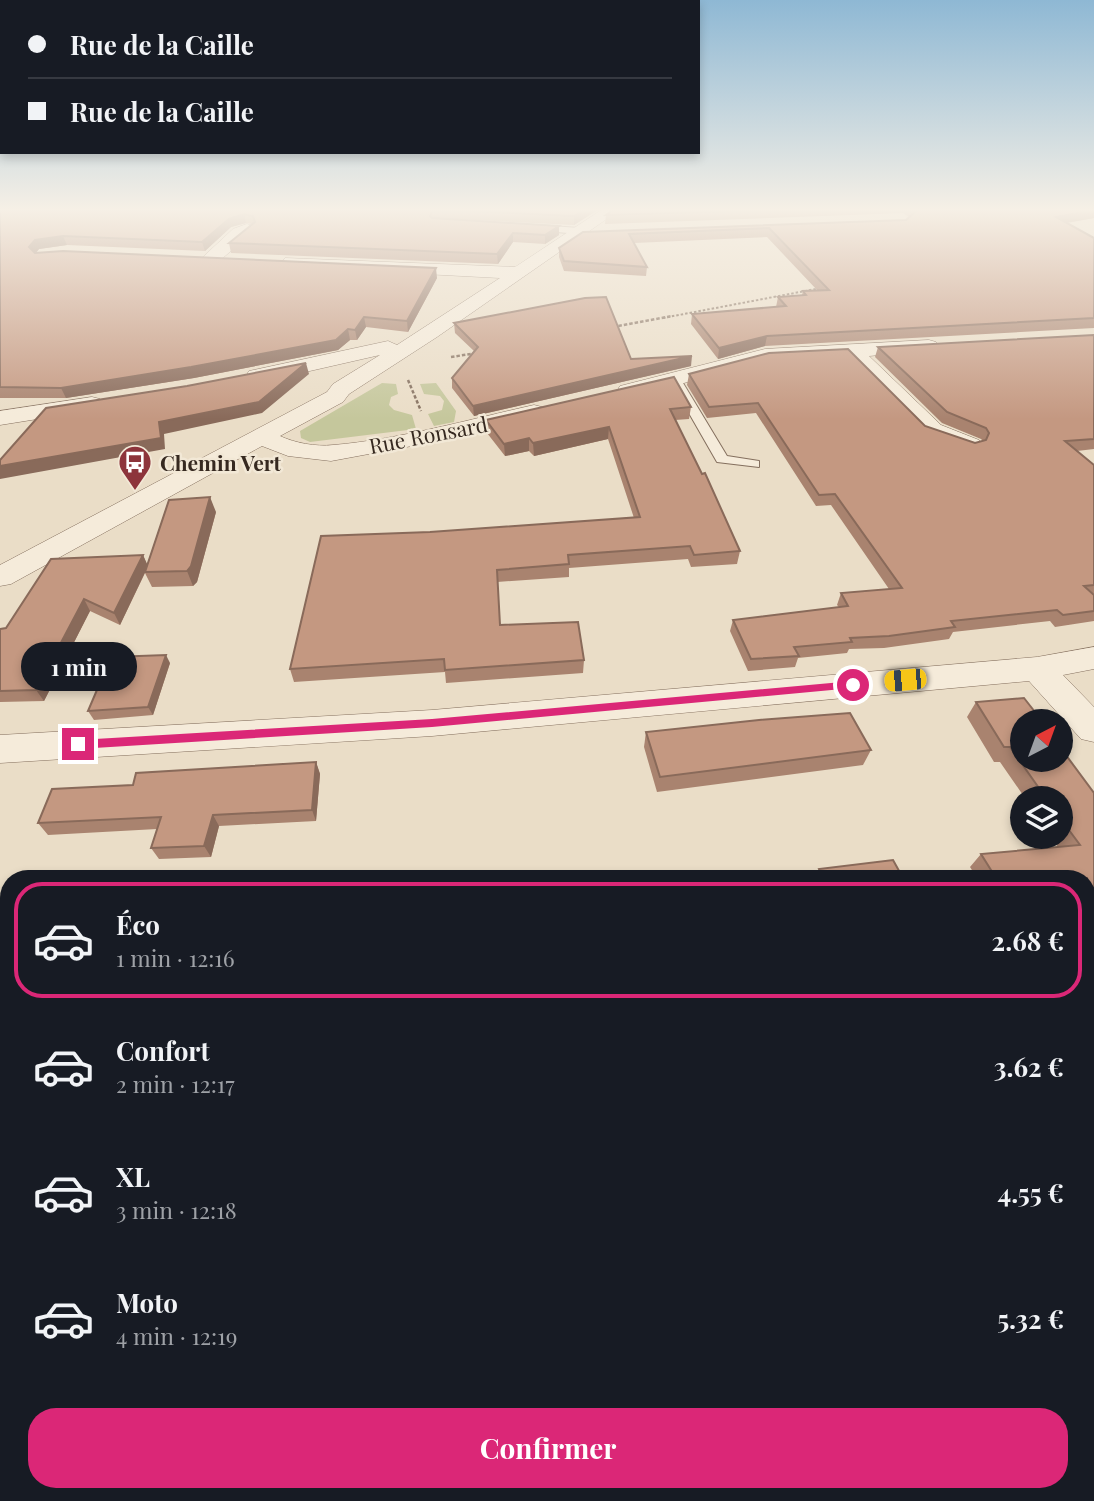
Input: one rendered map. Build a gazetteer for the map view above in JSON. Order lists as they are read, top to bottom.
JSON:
{
  "streets": {
    "street": ["Rue Ronsard"]
  },
  "places": {
    "bus stop": ["Chemin Vert"]
  },
  "north": "top right",
  "page": {
    "banner": ["Rue de la Caille", "Rue de la Caille"],
    "bubble": "1 min",
    "list": [
      {
        "name": "Éco",
        "note": "1 min · 12:16",
        "value": "2.68 €"
      },
      {
        "name": "Confort",
        "note": "2 min · 12:17",
        "value": "3.62 €"
      },
      {
        "name": "XL",
        "note": "3 min · 12:18",
        "value": "4.55 €"
      },
      {
        "name": "Moto",
        "note": "4 min · 12:19",
        "value": "5.32 €"
      }
    ],
    "buttons": "Confirmer"
  }
}
